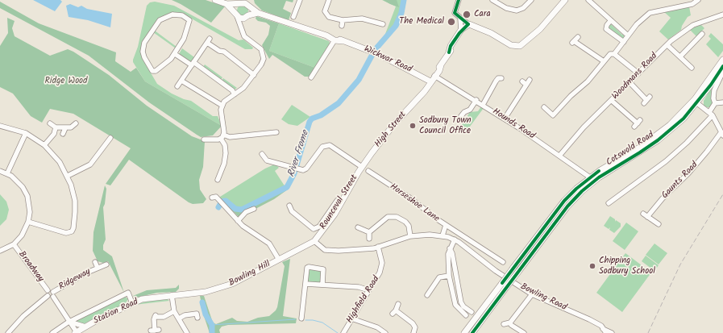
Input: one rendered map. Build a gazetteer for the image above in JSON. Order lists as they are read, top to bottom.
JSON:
{
  "streets": {
    "main road": [
      "Wickwar Road",
      "High Street",
      "Cotswold Road",
      "Rounceval Street",
      "Bowling Hill",
      "Station Road"
    ],
    "street": [
      "Woodmans Road",
      "Hounds Road",
      "Gaunts Road",
      "Horseshoe Lane",
      "Broadway",
      "Ridgeway",
      "Bowling Road",
      "Highfield Road"
    ]
  },
  "crossings": [
    ["Wickwar Road", "High Street"],
    ["Woodmans Road", "Hounds Road"],
    ["Hounds Road", "High Street"],
    ["Hounds Road", "Cotswold Road"],
    ["High Street", "Rounceval Street"],
    ["Rounceval Street", "Bowling Hill"],
    ["Rounceval Street", "Bowling Road"],
    ["Bowling Hill", "Station Road"],
    ["Bowling Road", "Highfield Road"]
  ],
  "water": ["River Frome"],
  "parks": ["Ridge Wood"],
  "places": [
    "Cara",
    "The Medical",
    "Sodbury Town Council Office",
    "Chipping Sodbury School"
  ]
}
